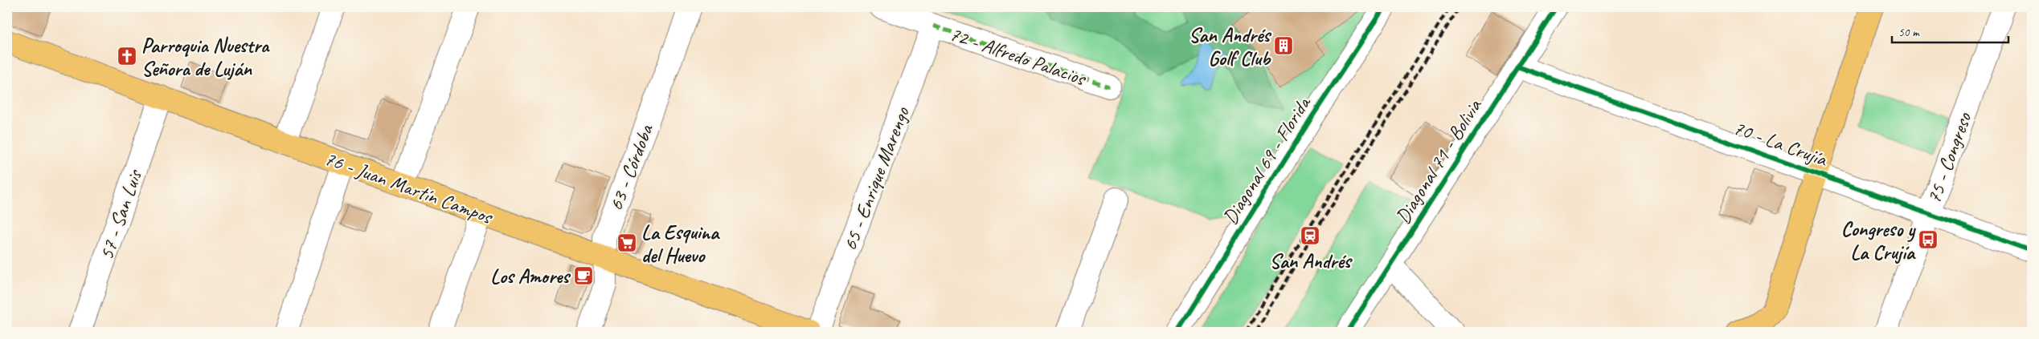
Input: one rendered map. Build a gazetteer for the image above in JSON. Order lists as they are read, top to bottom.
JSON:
{
  "streets": {
    "main road": ["76 - Juan Martín Campos"],
    "street": [
      "72 - Alfredo Palacios",
      "70 - La Crujía",
      "75 - Congreso",
      "Diagonal 69 - Florida",
      "Diagonal 71 - Bolivia",
      "63 - Córdoba",
      "65 - Enrique Marengo",
      "57 - San Luis"
    ]
  },
  "crossings": [
    ["72 - Alfredo Palacios", "65 - Enrique Marengo"],
    ["70 - La Crujía", "75 - Congreso"],
    ["70 - La Crujía", "Diagonal 71 - Bolivia"],
    ["63 - Córdoba", "76 - Juan Martín Campos"],
    ["76 - Juan Martín Campos", "57 - San Luis"]
  ],
  "places": {
    "building": ["San Andrés Golf Club"],
    "church": ["Parroquia Nuestra Señora de Luján"],
    "station": ["San Andrés"],
    "bus stop": ["Congreso y La Crujía"],
    "supermarket": ["La Esquina del Huevo"],
    "cafe": ["Los Amores"]
  },
  "scale_bar": "50 m"
}
